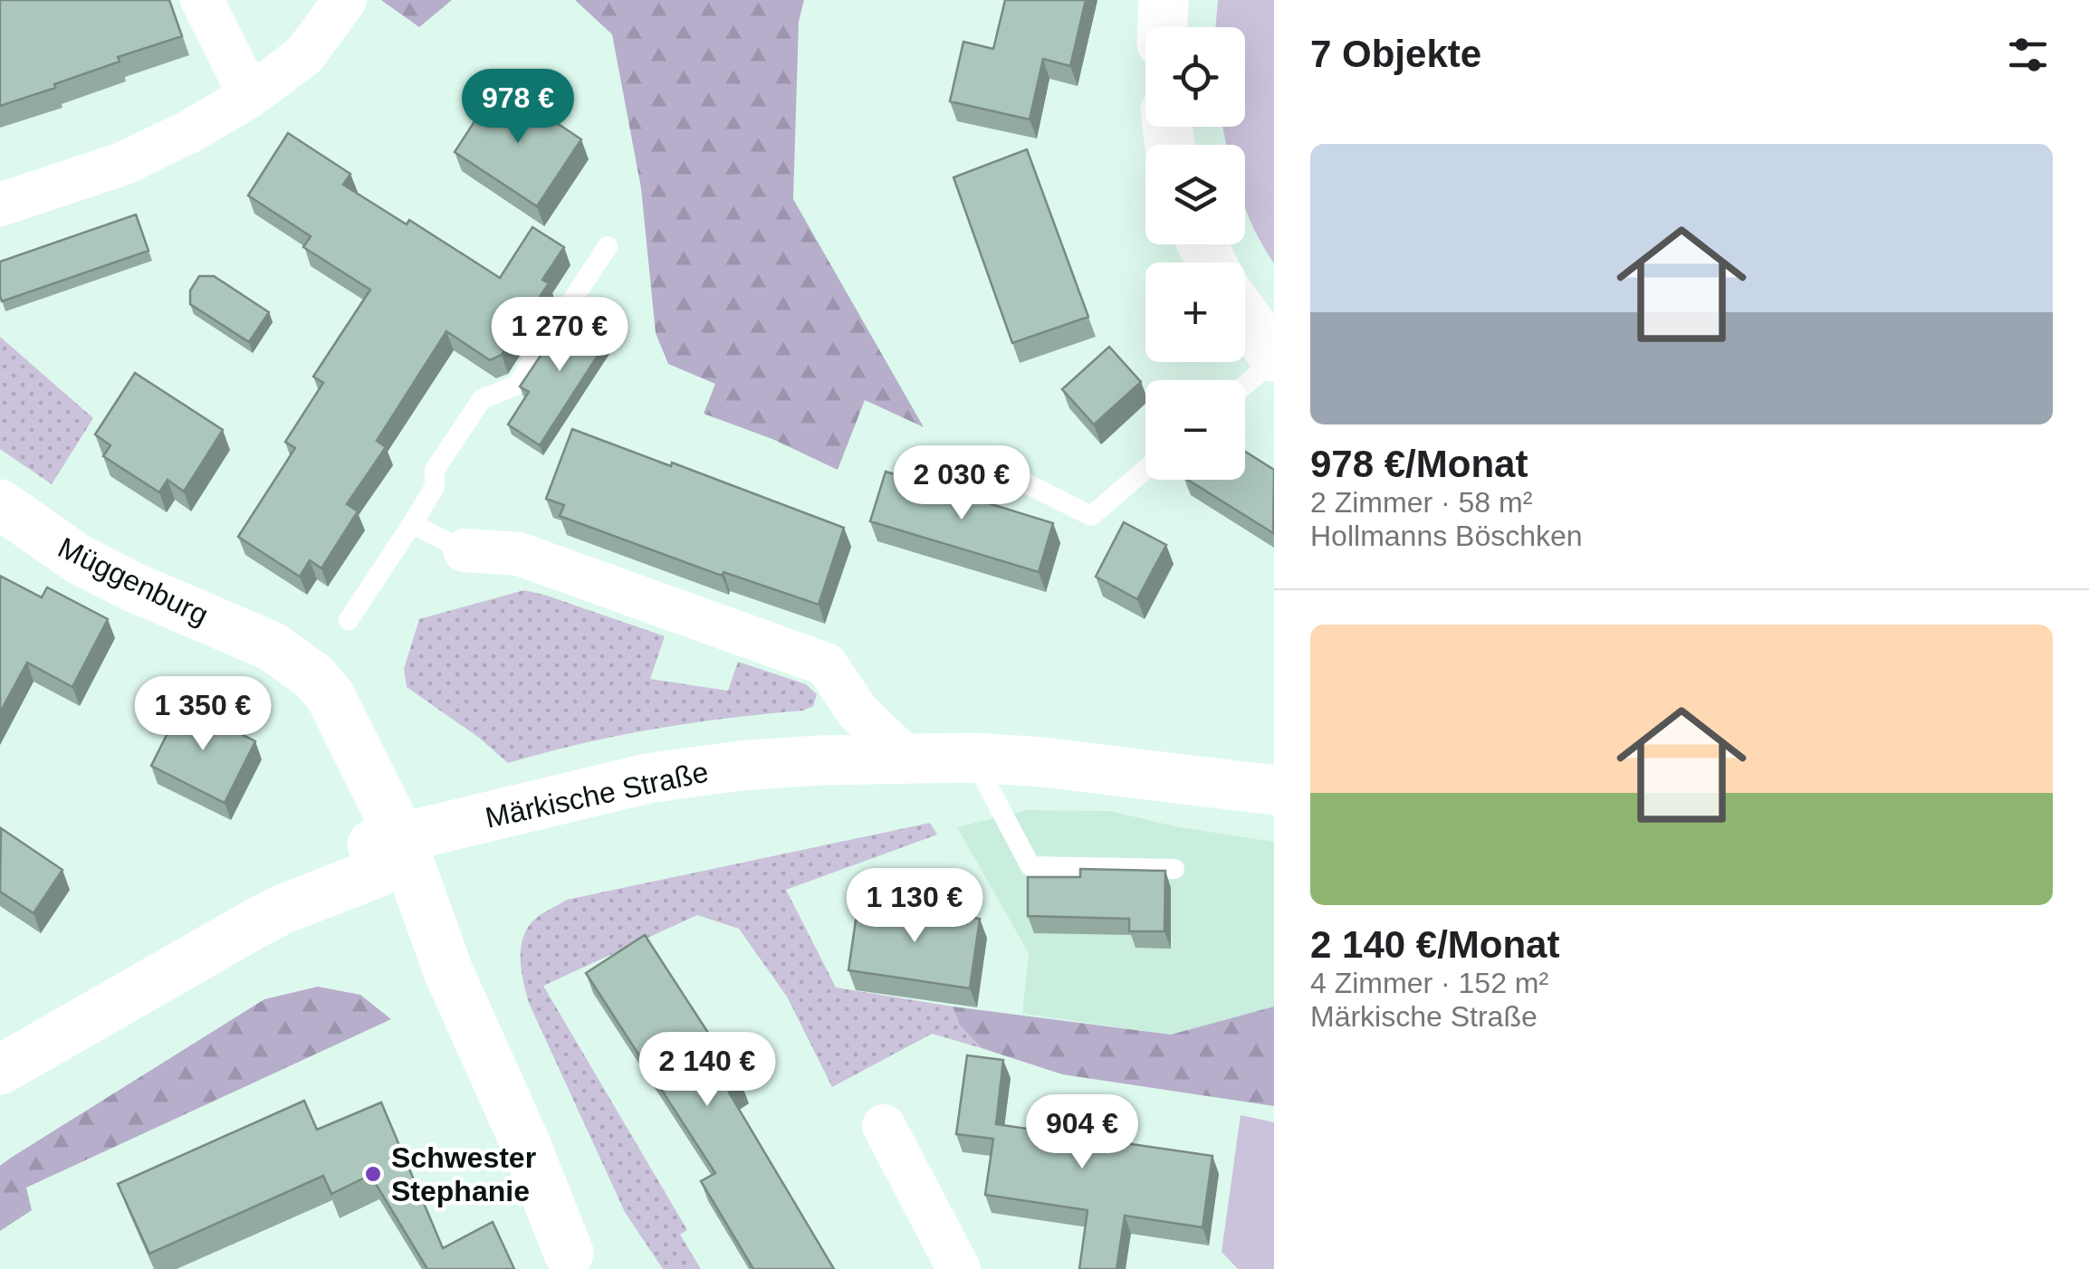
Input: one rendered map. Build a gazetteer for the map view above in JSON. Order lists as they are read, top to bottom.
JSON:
{
  "streets": {
    "main road": ["Müggenburg", "Märkische Straße"]
  },
  "crossings": [
    ["Müggenburg", "Märkische Straße"]
  ],
  "places": ["Schwester Stephanie"],
  "page": {
    "heading": "7 Objekte",
    "map_buttons": ["+", "−"],
    "price": [
      "978 €",
      "1 270 €",
      "2 030 €",
      "1 350 €",
      "1 130 €",
      "2 140 €",
      "904 €"
    ],
    "list": [
      {
        "name": "978 €/Monat",
        "note": "2 Zimmer · 58 m² · Hollmanns Böschken"
      },
      {
        "name": "2 140 €/Monat",
        "note": "4 Zimmer · 152 m² · Märkische Straße"
      }
    ]
  }
}
